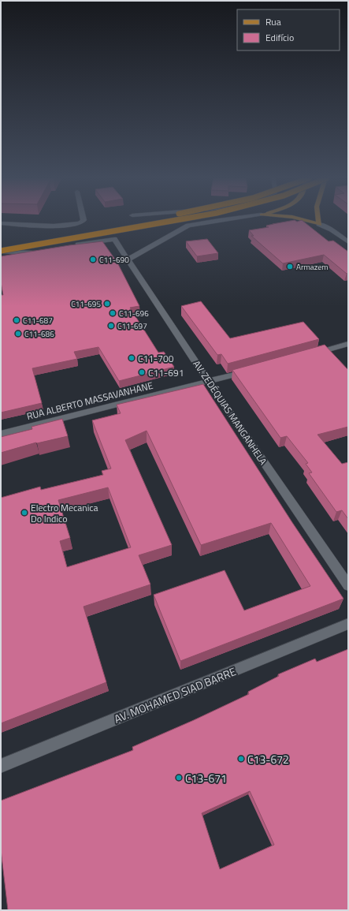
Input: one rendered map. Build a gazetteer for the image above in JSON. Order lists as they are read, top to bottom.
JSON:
{
  "streets": {
    "street": ["RUA ALBERTO MASSAVANHANE", "AV. ZEDÉQUIAS MANGANHELA", "AV. MOHAMED SIAD BARRE"]
  },
  "crossings": [
    ["RUA ALBERTO MASSAVANHANE", "AV. ZEDÉQUIAS MANGANHELA"]
  ],
  "places": [
    "C11-690",
    "Armazem",
    "C11-695",
    "C11-696",
    "C11-687",
    "C11-697",
    "C11-686",
    "C11-700",
    "C11-691",
    "Electro Mecanica Do Indico",
    "C13-672",
    "C13-671"
  ],
  "legend": ["Rua", "Edifício"]
}
